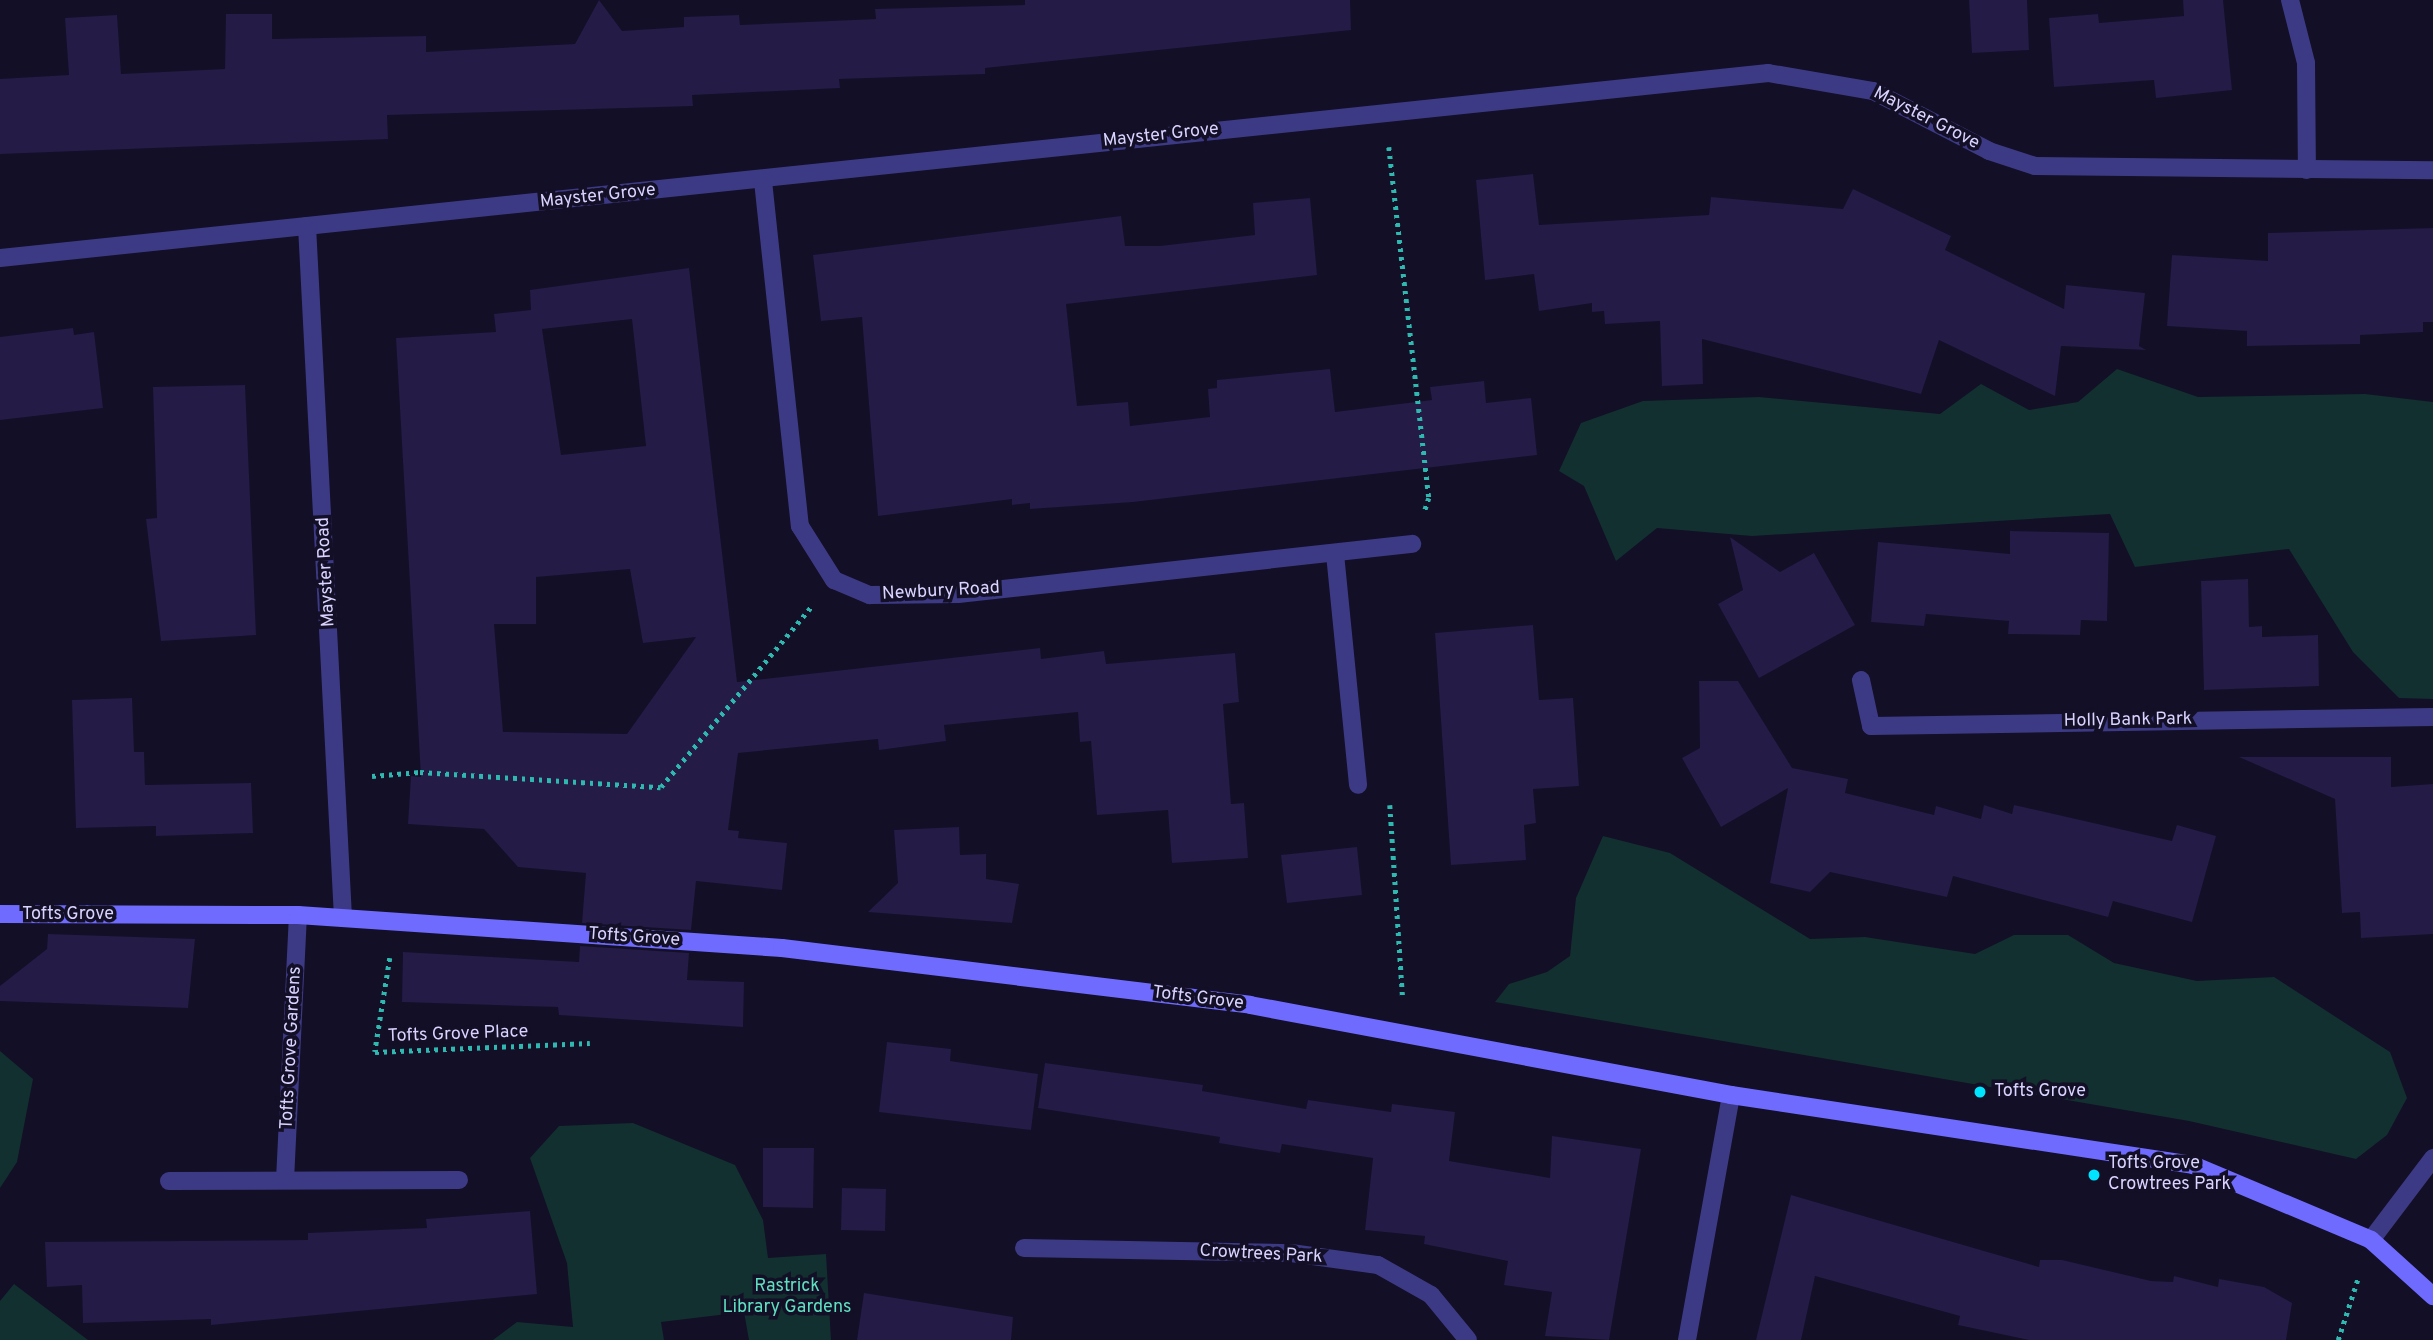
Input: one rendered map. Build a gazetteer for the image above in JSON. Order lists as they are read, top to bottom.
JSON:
{
  "streets": {
    "street": [
      "Mayster Grove",
      "Mayster Road",
      "Newbury Road",
      "Holly Bank Park",
      "Tofts Grove",
      "Tofts Grove Gardens",
      "Crowtrees Park"
    ],
    "path": ["Tofts Grove Place"]
  },
  "crossings": [
    ["Mayster Grove", "Mayster Road"],
    ["Mayster Road", "Tofts Grove"],
    ["Tofts Grove", "Tofts Grove Place"],
    ["Tofts Grove", "Tofts Grove Gardens"]
  ],
  "parks": ["Rastrick Library Gardens"],
  "places": ["Tofts Grove", "Tofts Grove Crowtrees Park"]
}
